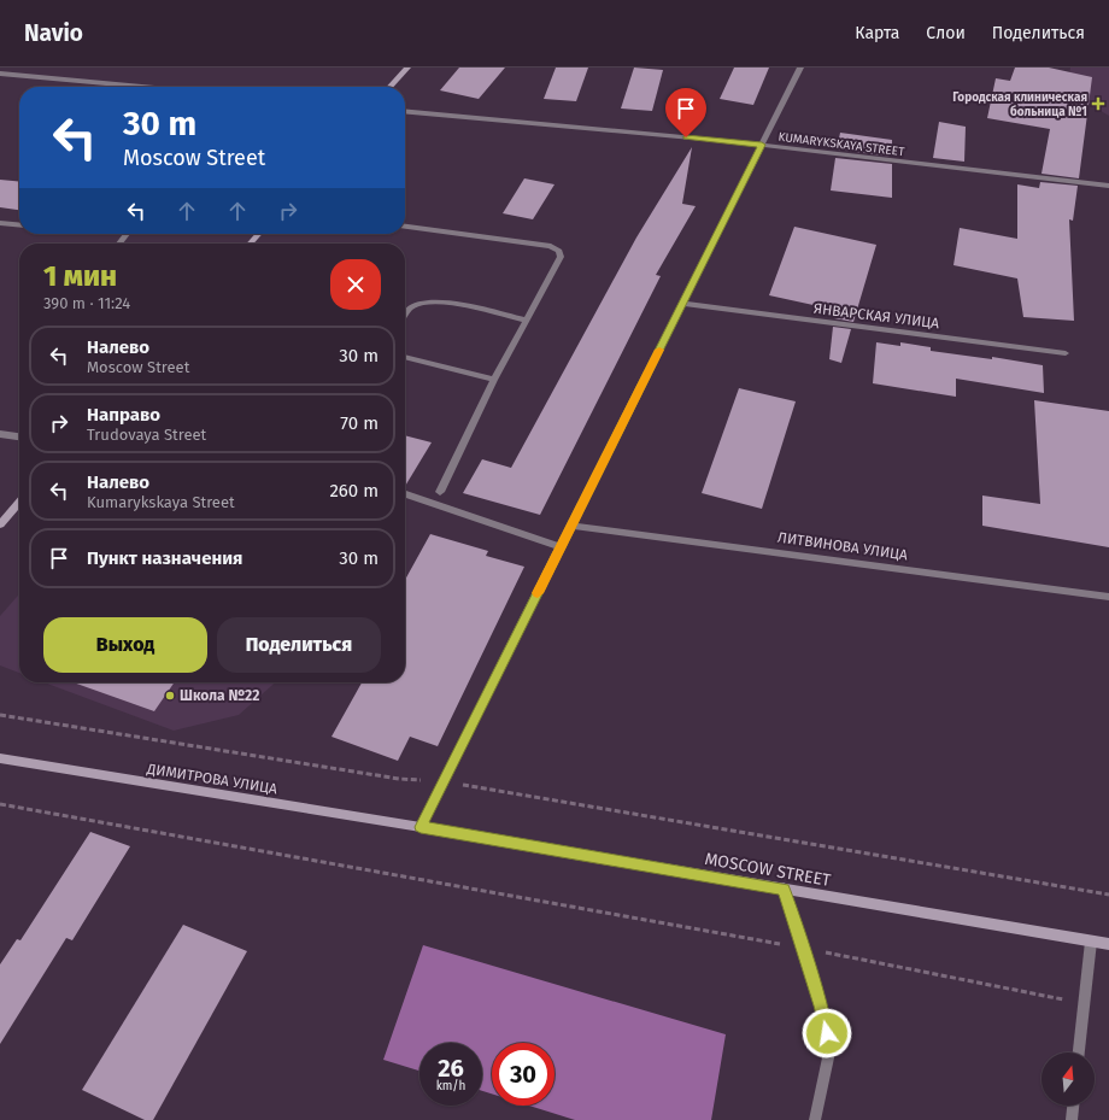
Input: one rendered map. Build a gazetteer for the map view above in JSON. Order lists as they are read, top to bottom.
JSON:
{
  "streets": {
    "main road": ["ДИМИТРОВА УЛИЦА", "MOSCOW STREET"],
    "street": ["KUMARYKSKAYA STREET", "ЯНВАРСКАЯ УЛИЦА", "ЛИТВИНОВА УЛИЦА"]
  },
  "crossings": [
    ["ДИМИТРОВА УЛИЦА", "MOSCOW STREET"]
  ],
  "places": {
    "health": ["Городская клиническая больница №1"],
    "other": ["Школа №22"]
  },
  "north": "top",
  "page": {
    "header": "Navio",
    "nav": ["Карта", "Слои", "Поделиться"],
    "turn": ["30 m", "Moscow Street"],
    "heading": ["1 мин", "390 m · 11:24"],
    "list": [
      {
        "name": "Налево",
        "note": "Moscow Street",
        "value": "30 m"
      },
      {
        "name": "Направо",
        "note": "Trudovaya Street",
        "value": "70 m"
      },
      {
        "name": "Налево",
        "note": "Kumarykskaya Street",
        "value": "260 m"
      },
      {
        "name": "Пункт назначения",
        "value": "30 m"
      }
    ],
    "buttons": ["Выход", "Поделиться"],
    "speed": "26 km/h",
    "limit": "30"
  }
}
